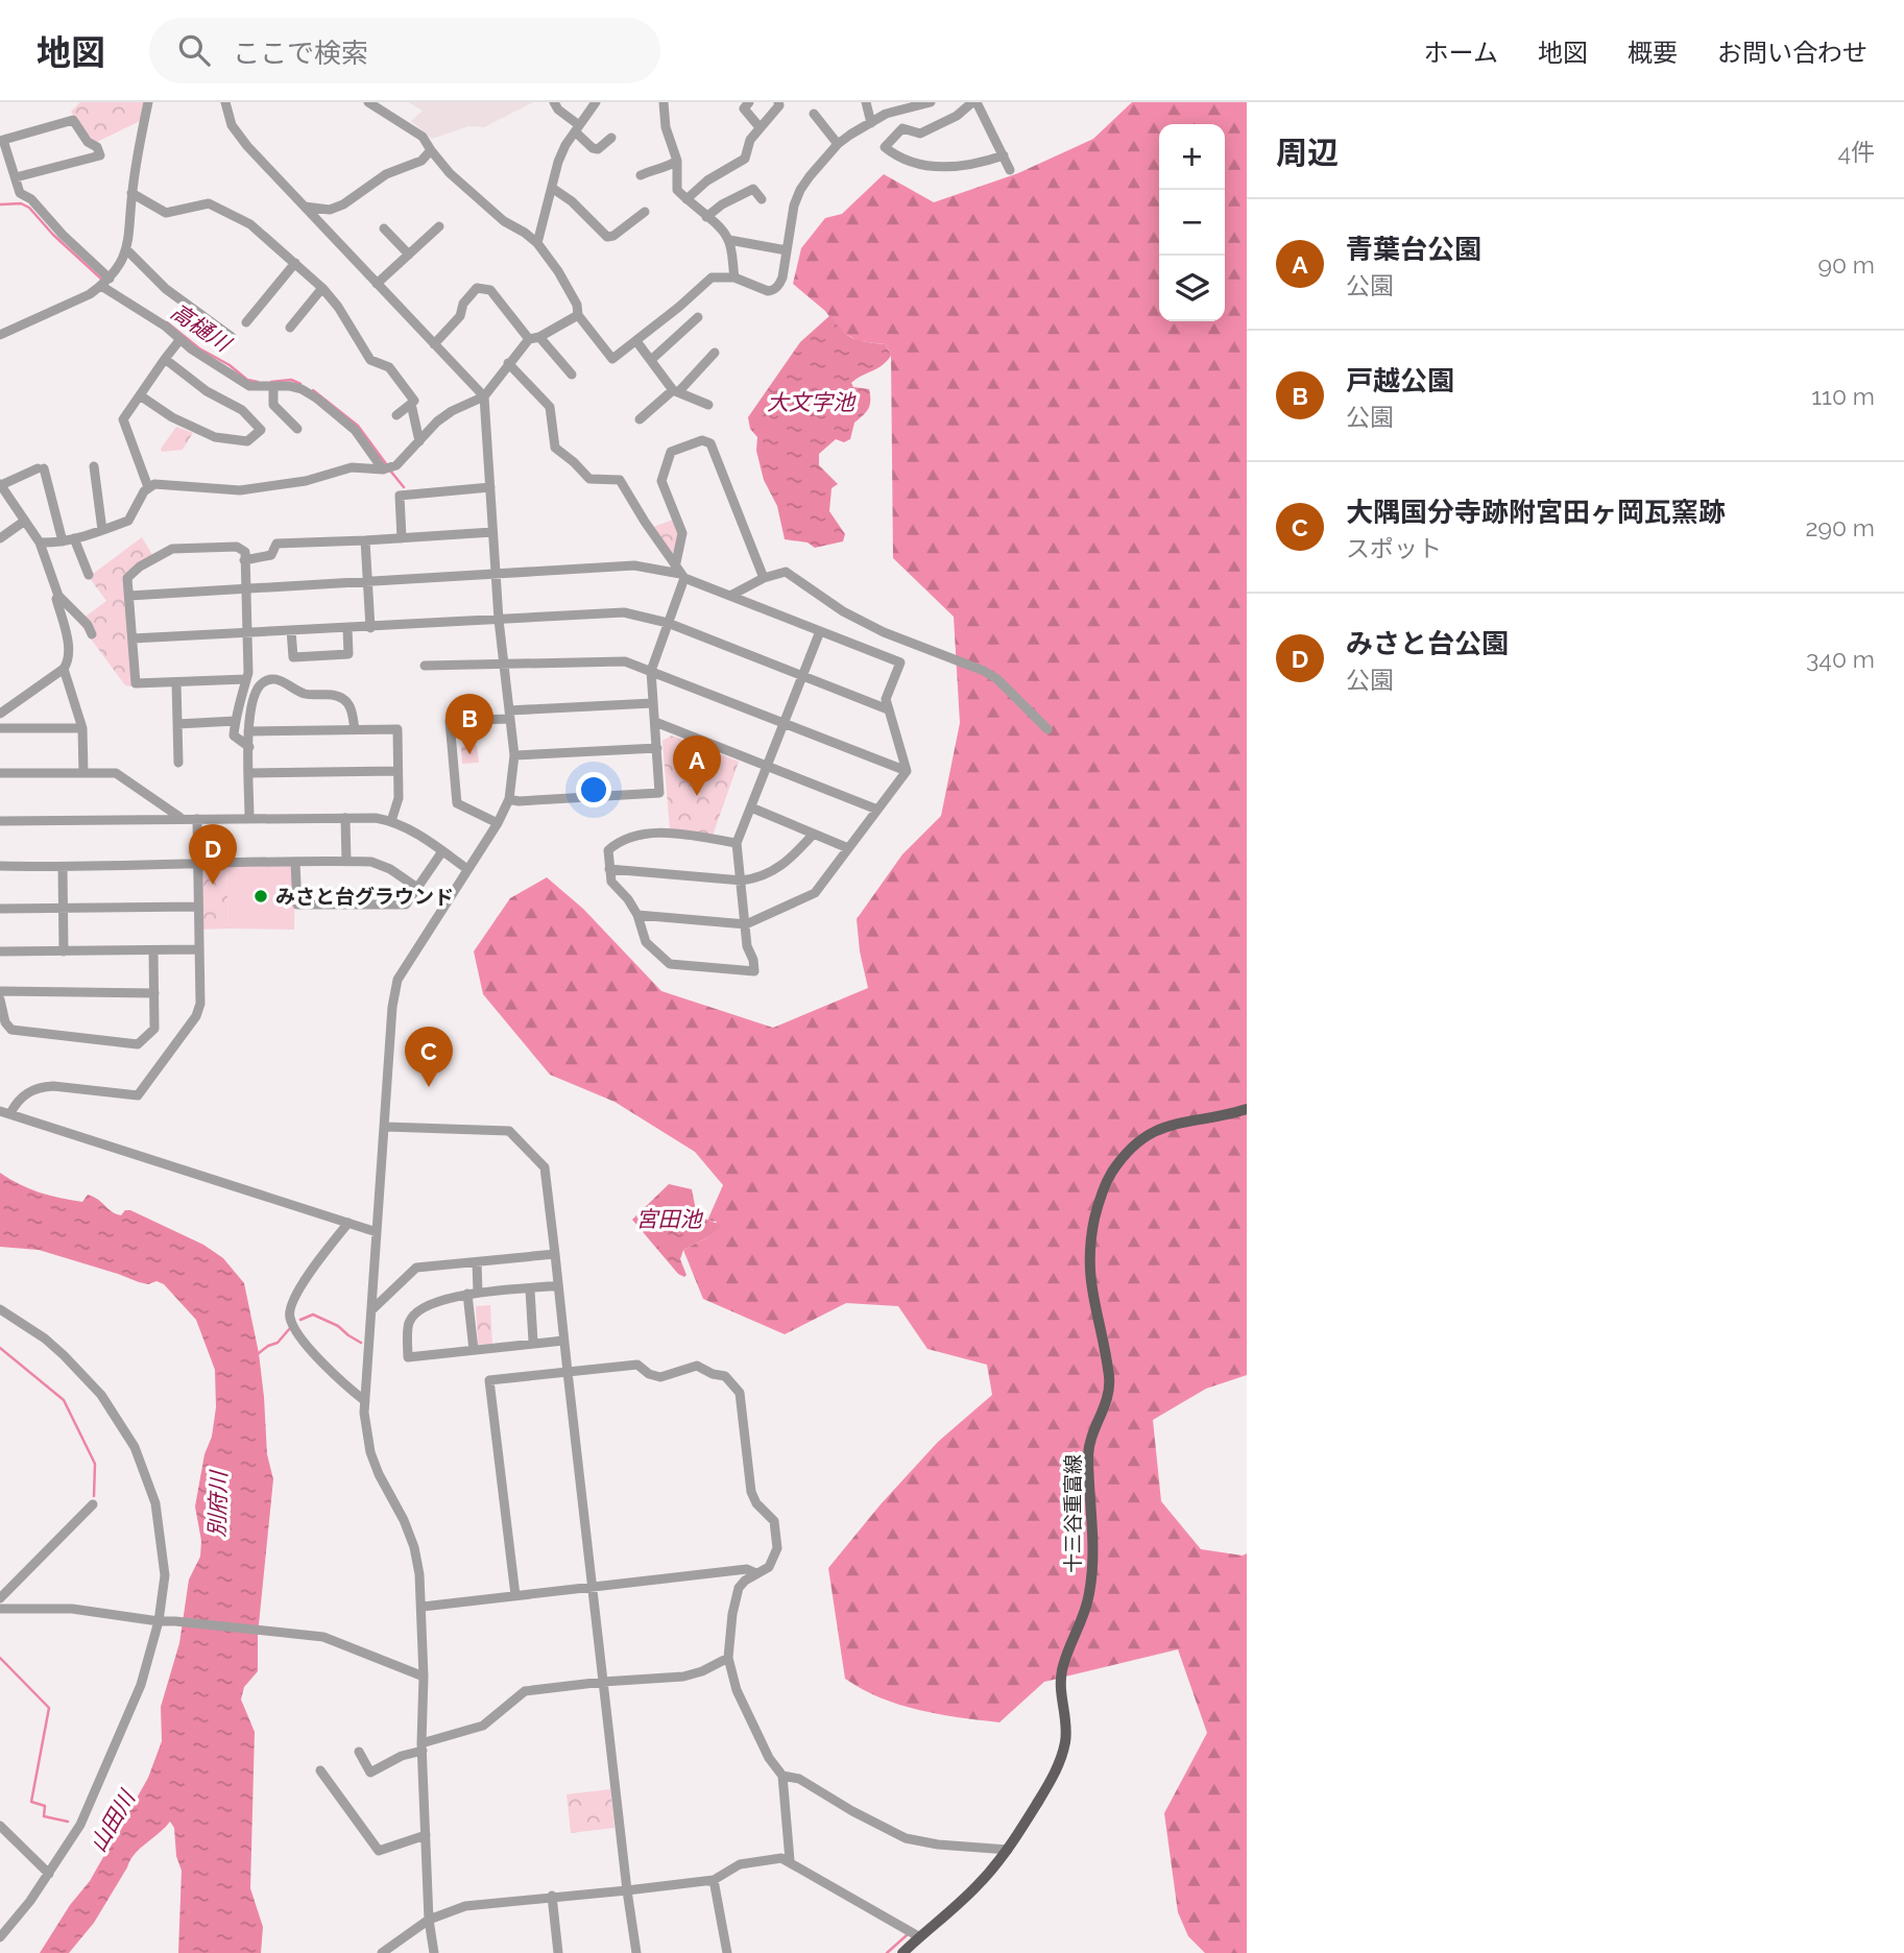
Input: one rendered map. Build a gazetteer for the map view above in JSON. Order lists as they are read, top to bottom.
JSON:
{
  "streets": {
    "main road": ["十三谷重富線"]
  },
  "water": [
    "高樋川",
    "大文字池",
    "宮田池",
    "別府川",
    "山田川"
  ],
  "places": ["みさと台グラウンド"],
  "page": {
    "header": "地図",
    "search": "ここで検索",
    "nav": [
      "ホーム",
      "地図",
      "概要",
      "お問い合わせ"
    ],
    "heading": ["周辺", "4件"],
    "map_buttons": ["+", "−"],
    "list": [
      {
        "mark": "A",
        "name": "青葉台公園",
        "note": "公園",
        "value": "90 m"
      },
      {
        "mark": "B",
        "name": "戸越公園",
        "note": "公園",
        "value": "110 m"
      },
      {
        "mark": "C",
        "name": "大隅国分寺跡附宮田ヶ岡瓦窯跡",
        "note": "スポット",
        "value": "290 m"
      },
      {
        "mark": "D",
        "name": "みさと台公園",
        "note": "公園",
        "value": "340 m"
      }
    ],
    "pins": [
      "B",
      "A",
      "D",
      "C"
    ]
  }
}
